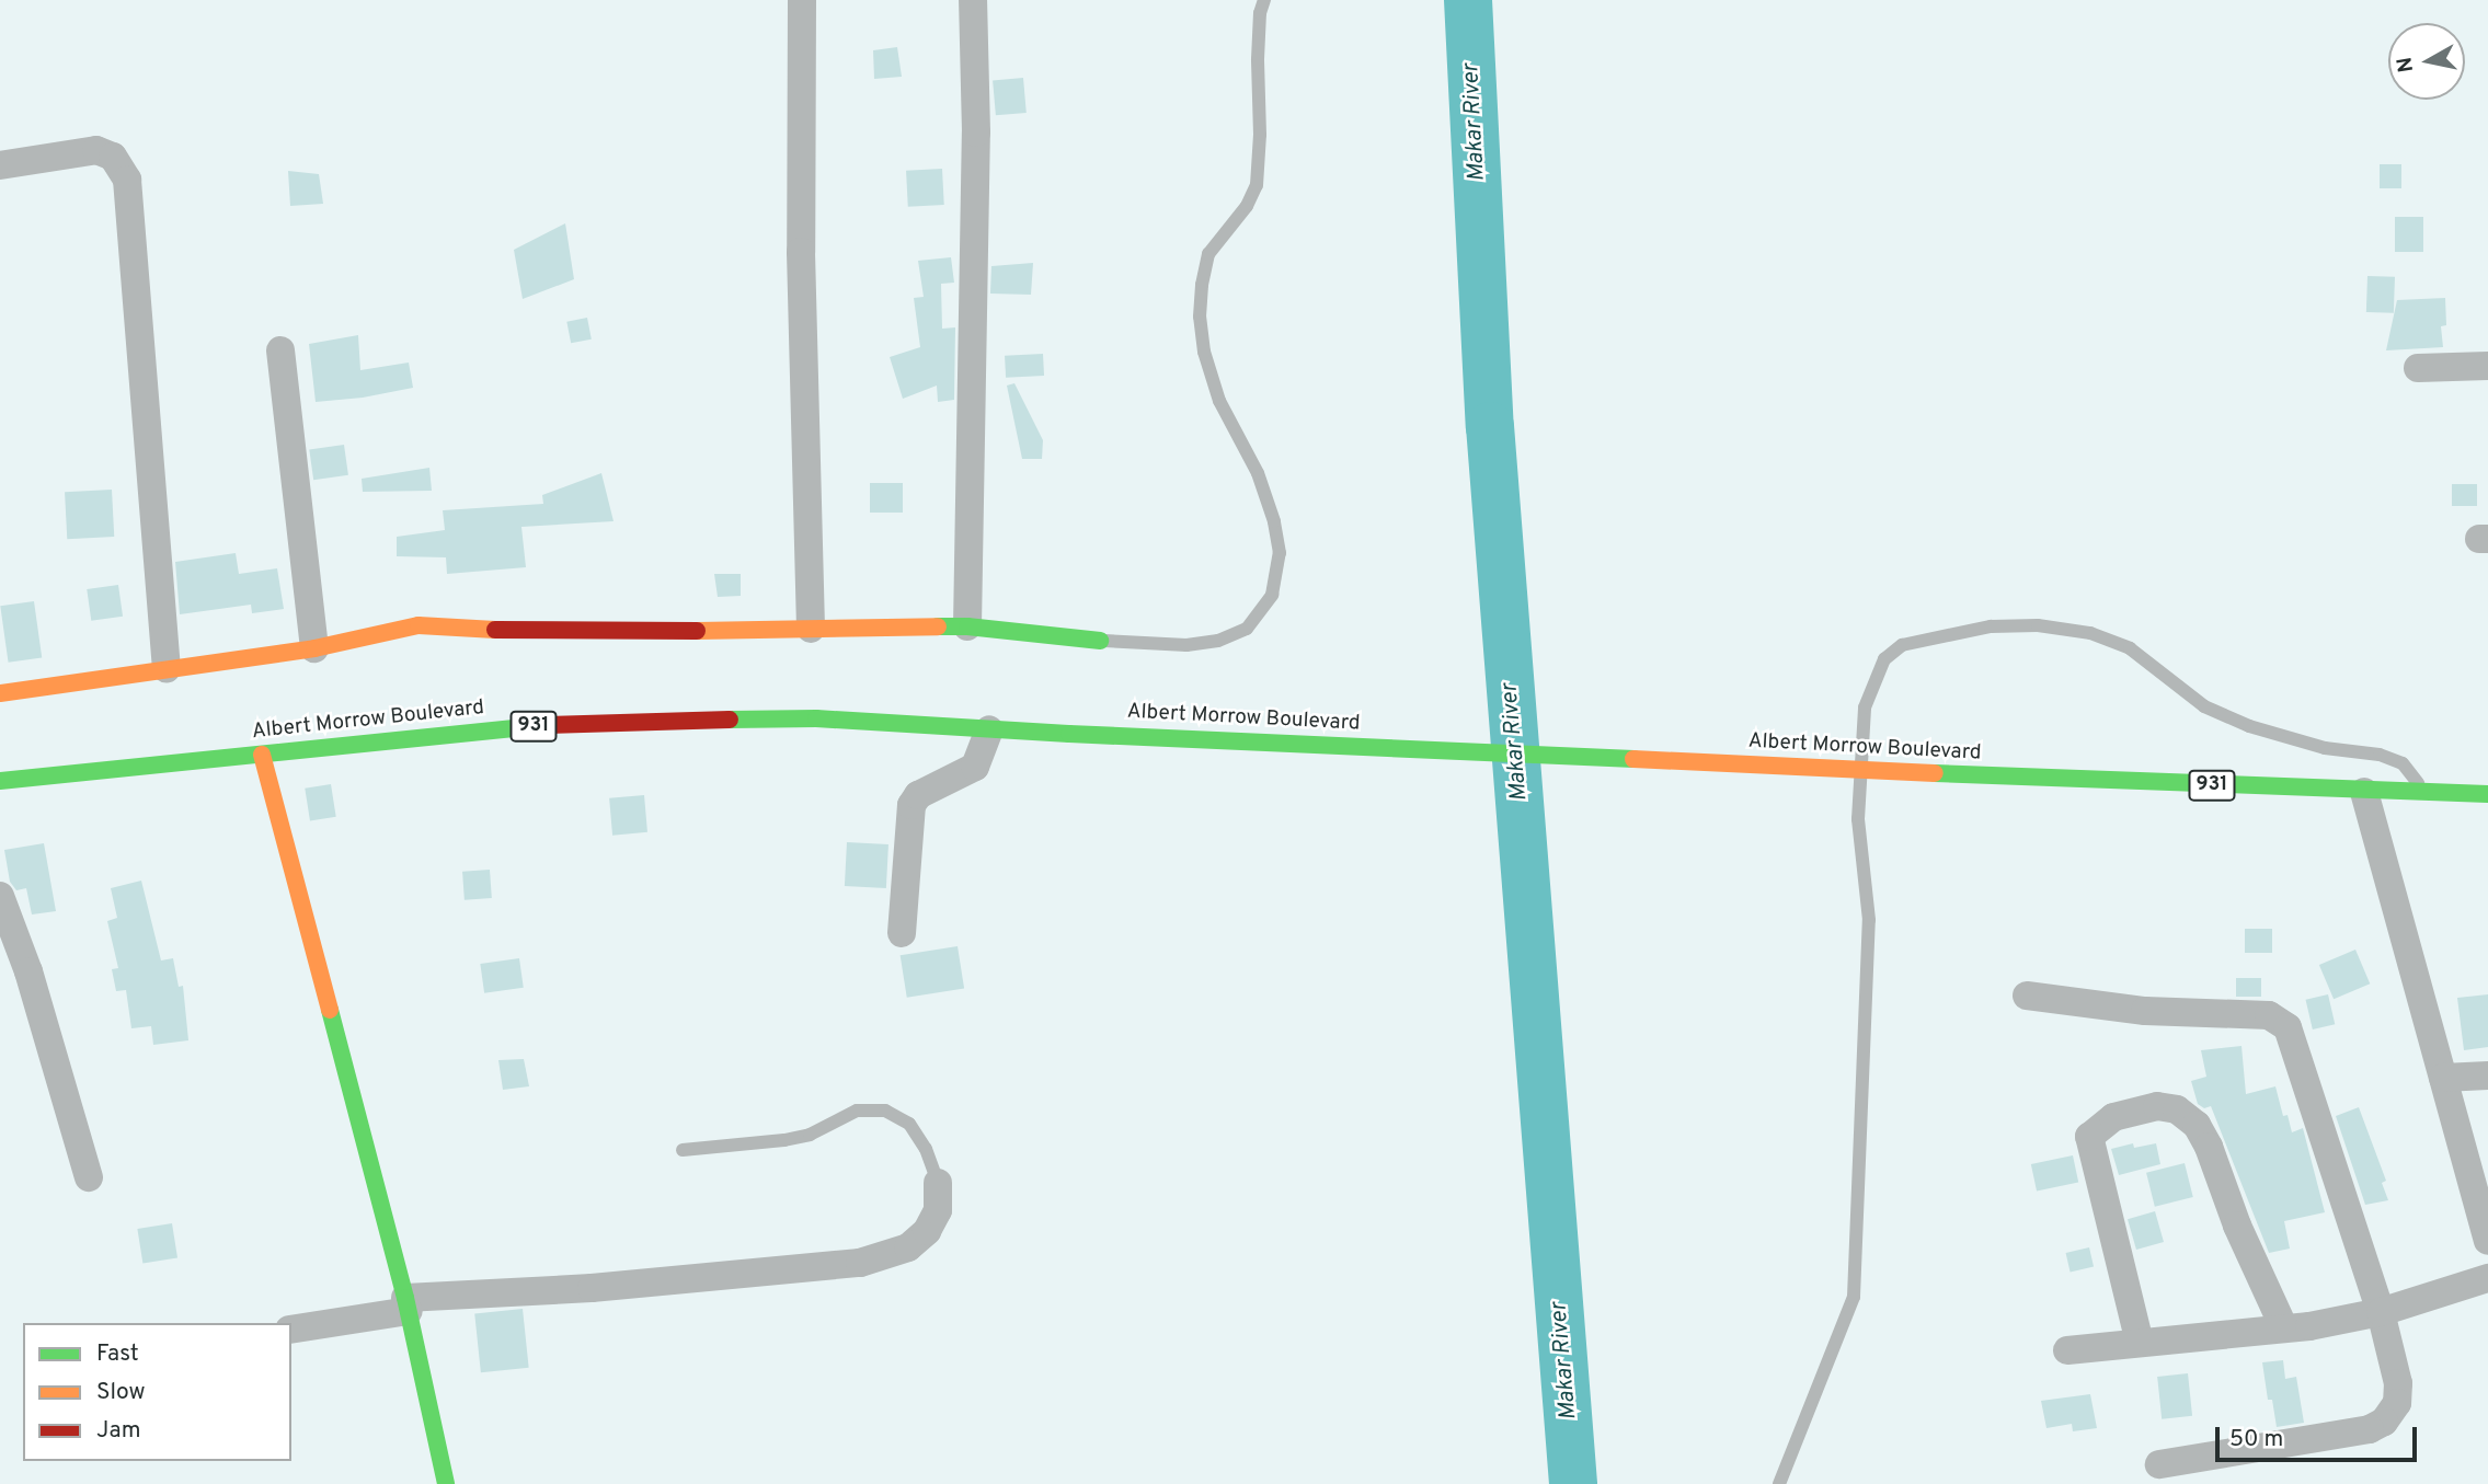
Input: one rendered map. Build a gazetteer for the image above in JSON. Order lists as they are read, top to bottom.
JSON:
{
  "streets": {
    "main road": ["Albert Morrow Boulevard", "931"]
  },
  "water": ["Makar River"],
  "legend": ["Fast", "Slow", "Jam"],
  "scale_bar": "50 m",
  "north": "left"
}
